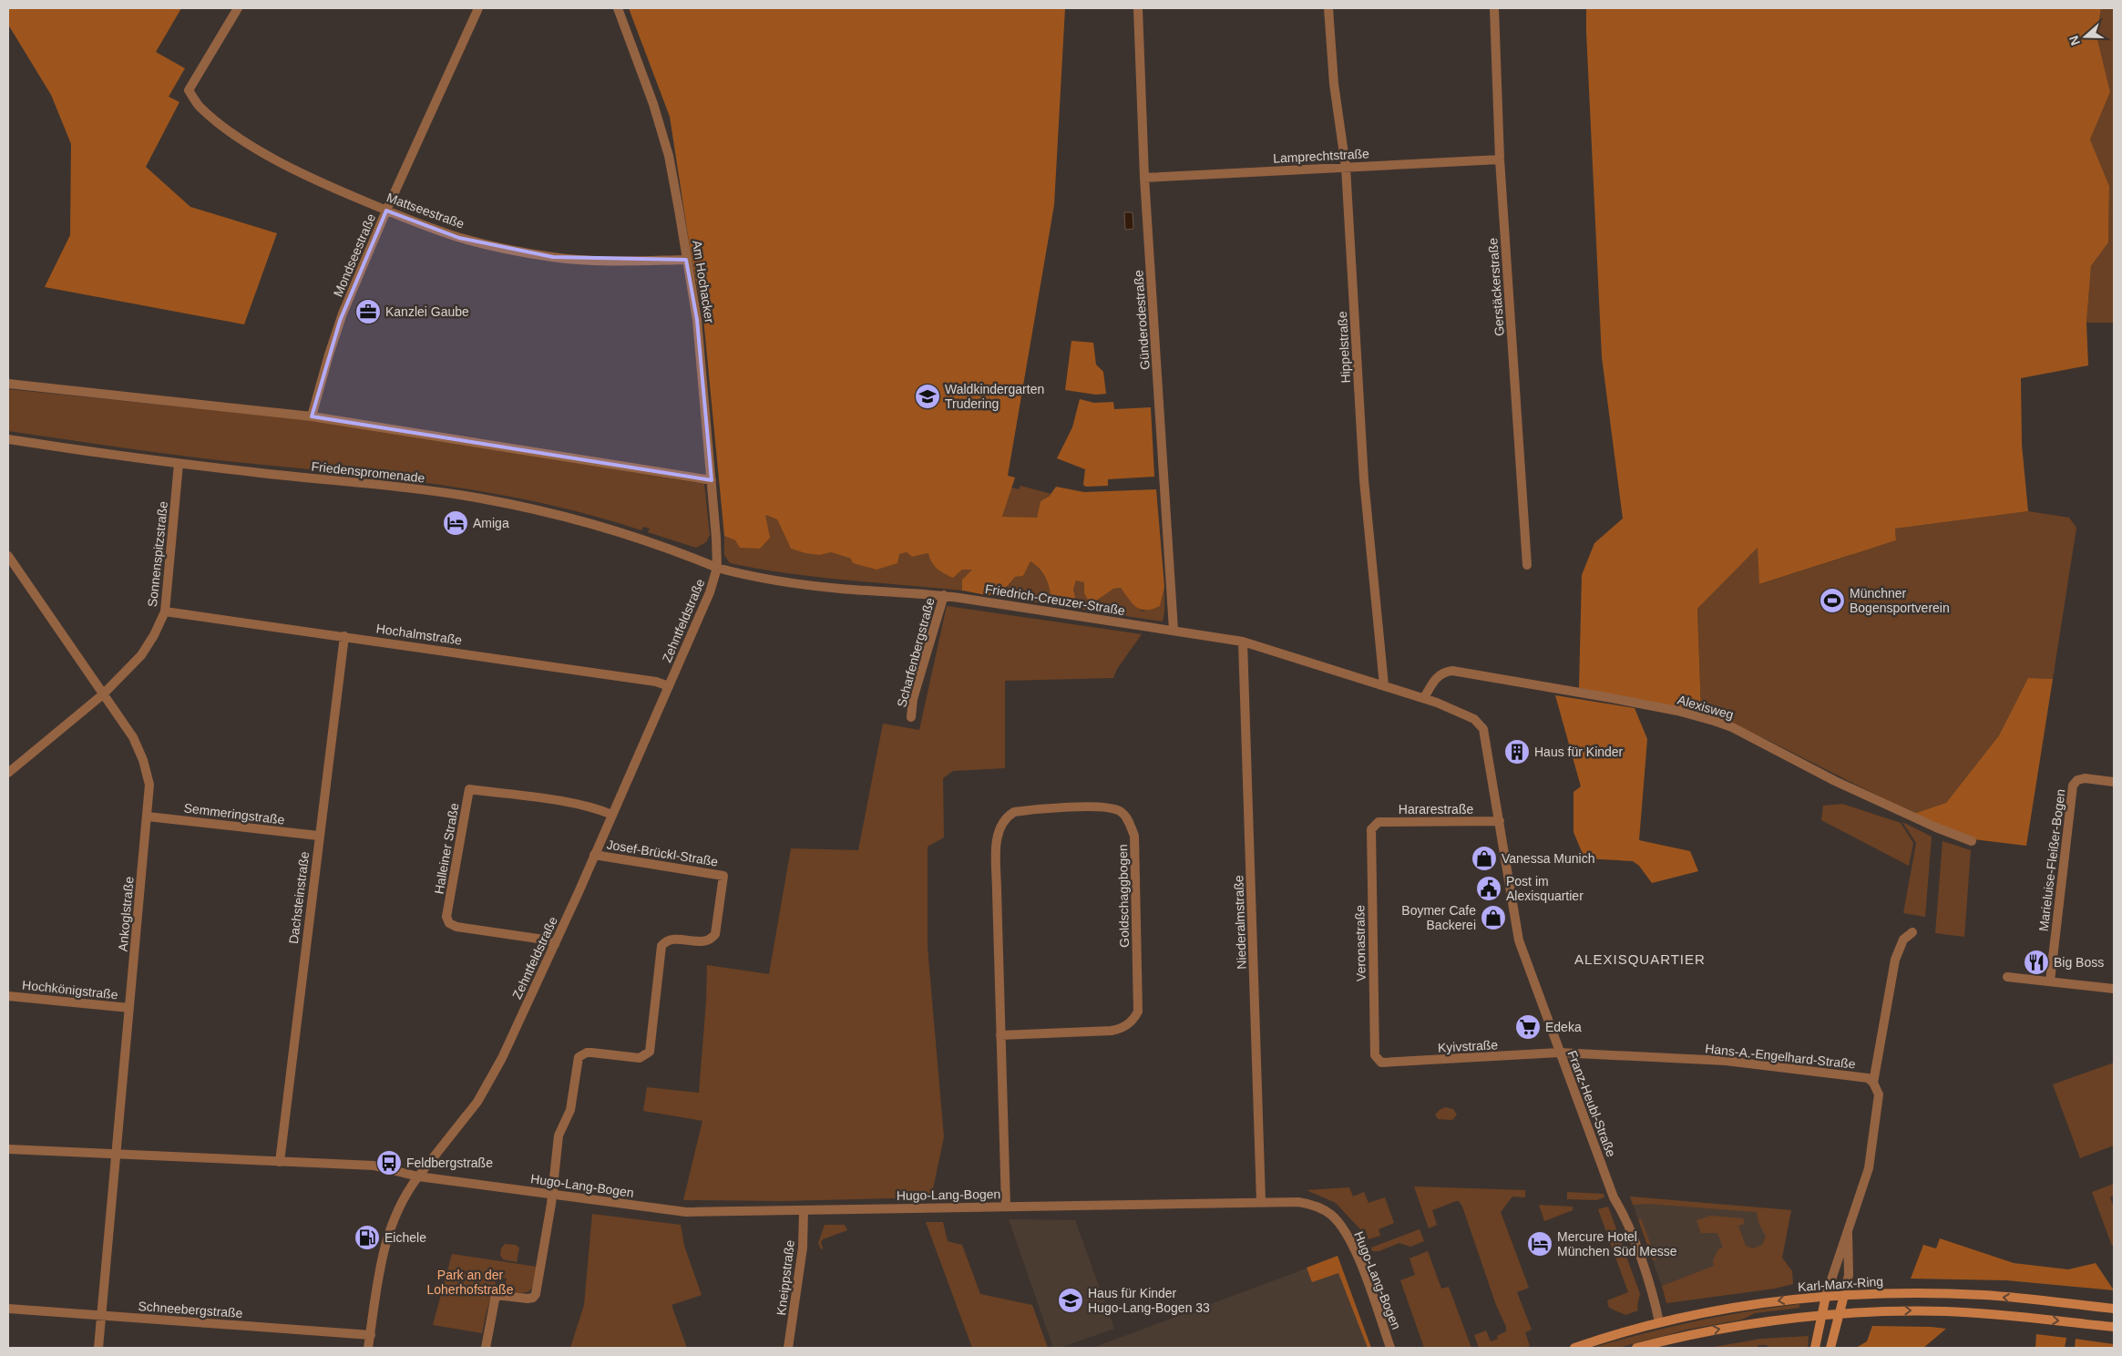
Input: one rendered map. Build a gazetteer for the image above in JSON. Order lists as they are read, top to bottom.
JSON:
{
  "streets": {
    "main road": ["Karl-Marx-Ring"],
    "street": [
      "Lamprechtstraße",
      "Mattseestraße",
      "Mondseestraße",
      "Am Hochacker",
      "Gerstäckerstraße",
      "Günderodestraße",
      "Hippelstraße",
      "Friedenspromenade",
      "Sonnenspitzstraße",
      "Friedrich-Creuzer-Straße",
      "Zehntfeldstraße",
      "Hochalmstraße",
      "Scharfenbergstraße",
      "Alexisweg",
      "Hararestraße",
      "Semmeringstraße",
      "Halleiner Straße",
      "Josef-Brückl-Straße",
      "Marieluise-Fleißer-Bogen",
      "Goldschaggbogen",
      "Dachsteinstraße",
      "Ankoglstraße",
      "Niederalmstraße",
      "Veronastraße",
      "Hochkönigstraße",
      "Kyivstraße",
      "Hans-A.-Engelhard-Straße",
      "Franz-Heubl-Straße",
      "Hugo-Lang-Bogen",
      "Kneippstraße",
      "Schneebergstraße"
    ]
  },
  "crossings": [
    ["Lamprechtstraße", "Gerstäckerstraße"],
    ["Lamprechtstraße", "Günderodestraße"],
    ["Lamprechtstraße", "Hippelstraße"],
    ["Mattseestraße", "Mondseestraße"],
    ["Mattseestraße", "Am Hochacker"],
    ["Am Hochacker", "Friedenspromenade"],
    ["Am Hochacker", "Friedrich-Creuzer-Straße"],
    ["Am Hochacker", "Zehntfeldstraße"],
    ["Günderodestraße", "Friedrich-Creuzer-Straße"],
    ["Hippelstraße", "Friedrich-Creuzer-Straße"],
    ["Hippelstraße", "Franz-Heubl-Straße"],
    ["Friedenspromenade", "Sonnenspitzstraße"],
    ["Friedenspromenade", "Friedrich-Creuzer-Straße"],
    ["Friedenspromenade", "Zehntfeldstraße"],
    ["Sonnenspitzstraße", "Hochalmstraße"],
    ["Sonnenspitzstraße", "Ankoglstraße"],
    ["Friedrich-Creuzer-Straße", "Zehntfeldstraße"],
    ["Friedrich-Creuzer-Straße", "Scharfenbergstraße"],
    ["Friedrich-Creuzer-Straße", "Niederalmstraße"],
    ["Friedrich-Creuzer-Straße", "Franz-Heubl-Straße"],
    ["Zehntfeldstraße", "Hochalmstraße"],
    ["Zehntfeldstraße", "Halleiner Straße"],
    ["Zehntfeldstraße", "Josef-Brückl-Straße"],
    ["Zehntfeldstraße", "Hugo-Lang-Bogen"],
    ["Zehntfeldstraße", "Schneebergstraße"],
    ["Hochalmstraße", "Dachsteinstraße"],
    ["Alexisweg", "Franz-Heubl-Straße"],
    ["Hararestraße", "Veronastraße"],
    ["Hararestraße", "Franz-Heubl-Straße"],
    ["Semmeringstraße", "Dachsteinstraße"],
    ["Semmeringstraße", "Ankoglstraße"],
    ["Josef-Brückl-Straße", "Hugo-Lang-Bogen"],
    ["Goldschaggbogen", "Hugo-Lang-Bogen"],
    ["Ankoglstraße", "Hochkönigstraße"],
    ["Ankoglstraße", "Schneebergstraße"],
    ["Niederalmstraße", "Hugo-Lang-Bogen"],
    ["Veronastraße", "Kyivstraße"],
    ["Kyivstraße", "Hans-A.-Engelhard-Straße"],
    ["Kyivstraße", "Franz-Heubl-Straße"],
    ["Hans-A.-Engelhard-Straße", "Franz-Heubl-Straße"],
    ["Franz-Heubl-Straße", "Karl-Marx-Ring"],
    ["Hugo-Lang-Bogen", "Kneippstraße"]
  ],
  "districts": ["ALEXISQUARTIER"],
  "parks": ["Park an der Loherhofstraße"],
  "places": {
    "office": ["Kanzlei Gaube"],
    "school or university": ["Waldkindergarten Trudering", "Haus für Kinder Hugo-Lang-Bogen 33"],
    "hotel": ["Amiga", "Mercure Hotel München Süd Messe"],
    "sports": ["Münchner Bogensportverein"],
    "building": ["Haus für Kinder"],
    "shop": ["Vanessa Munich", "Boymer Cafe Backerei"],
    "public building": ["Post im Alexisquartier"],
    "restaurant": ["Big Boss"],
    "supermarket": ["Edeka"],
    "bus stop": ["Feldbergstraße"],
    "fuel station": ["Eichele"]
  },
  "north": "left"
}
